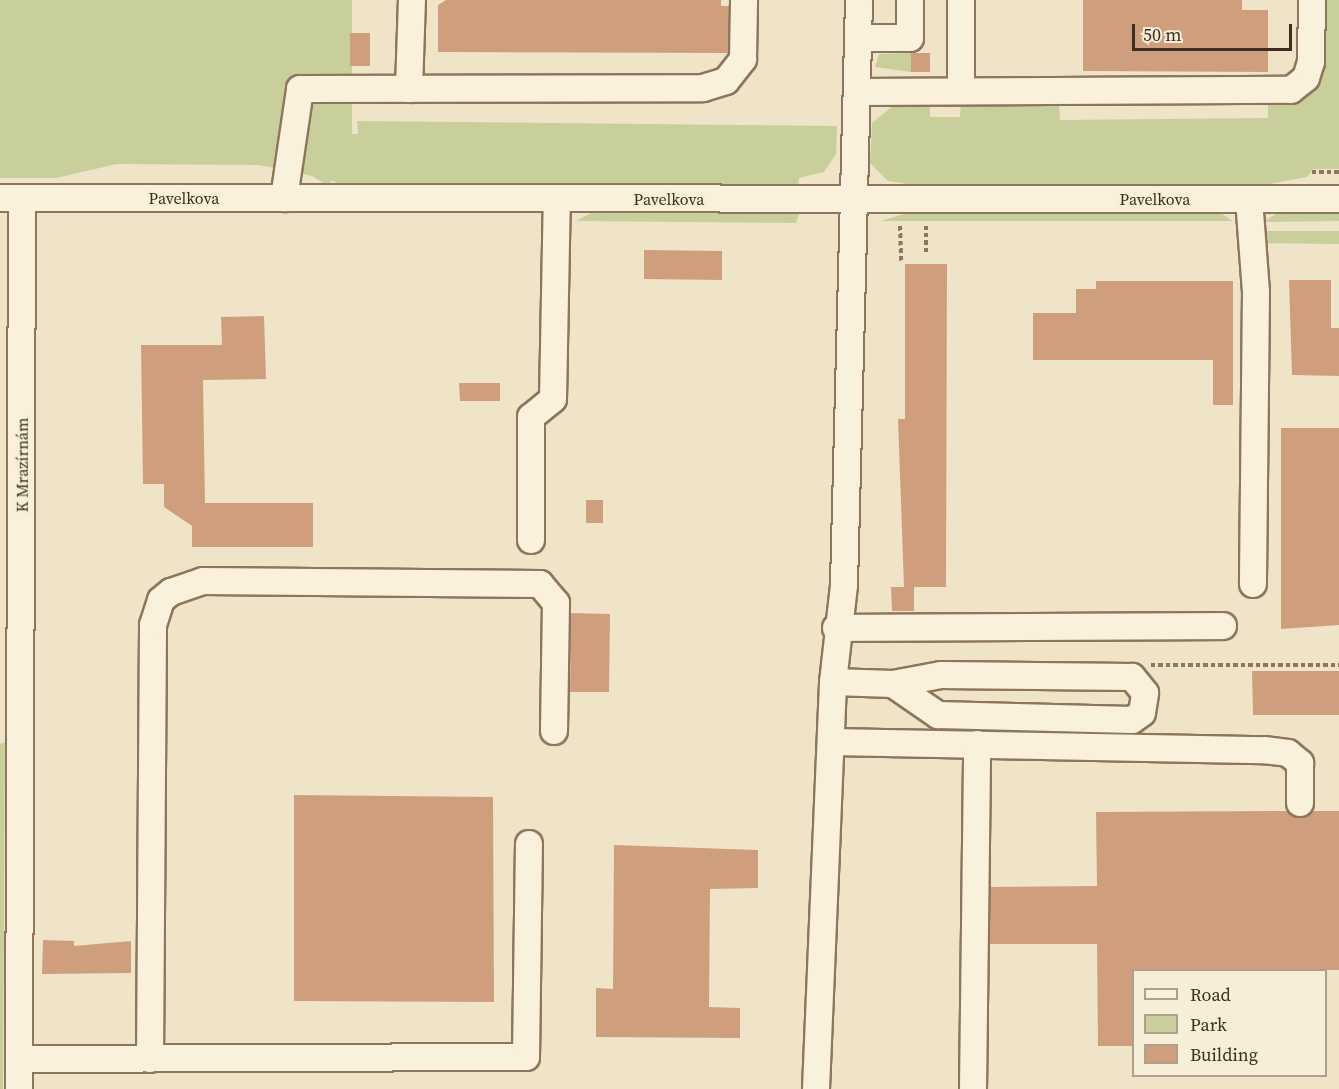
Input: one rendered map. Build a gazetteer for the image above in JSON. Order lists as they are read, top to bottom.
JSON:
{
  "streets": {
    "street": ["Pavelkova", "K Mrazírnám"]
  },
  "crossings": [
    ["Pavelkova", "K Mrazírnám"]
  ],
  "legend": ["Road", "Park", "Building"],
  "scale_bar": "50 m"
}
